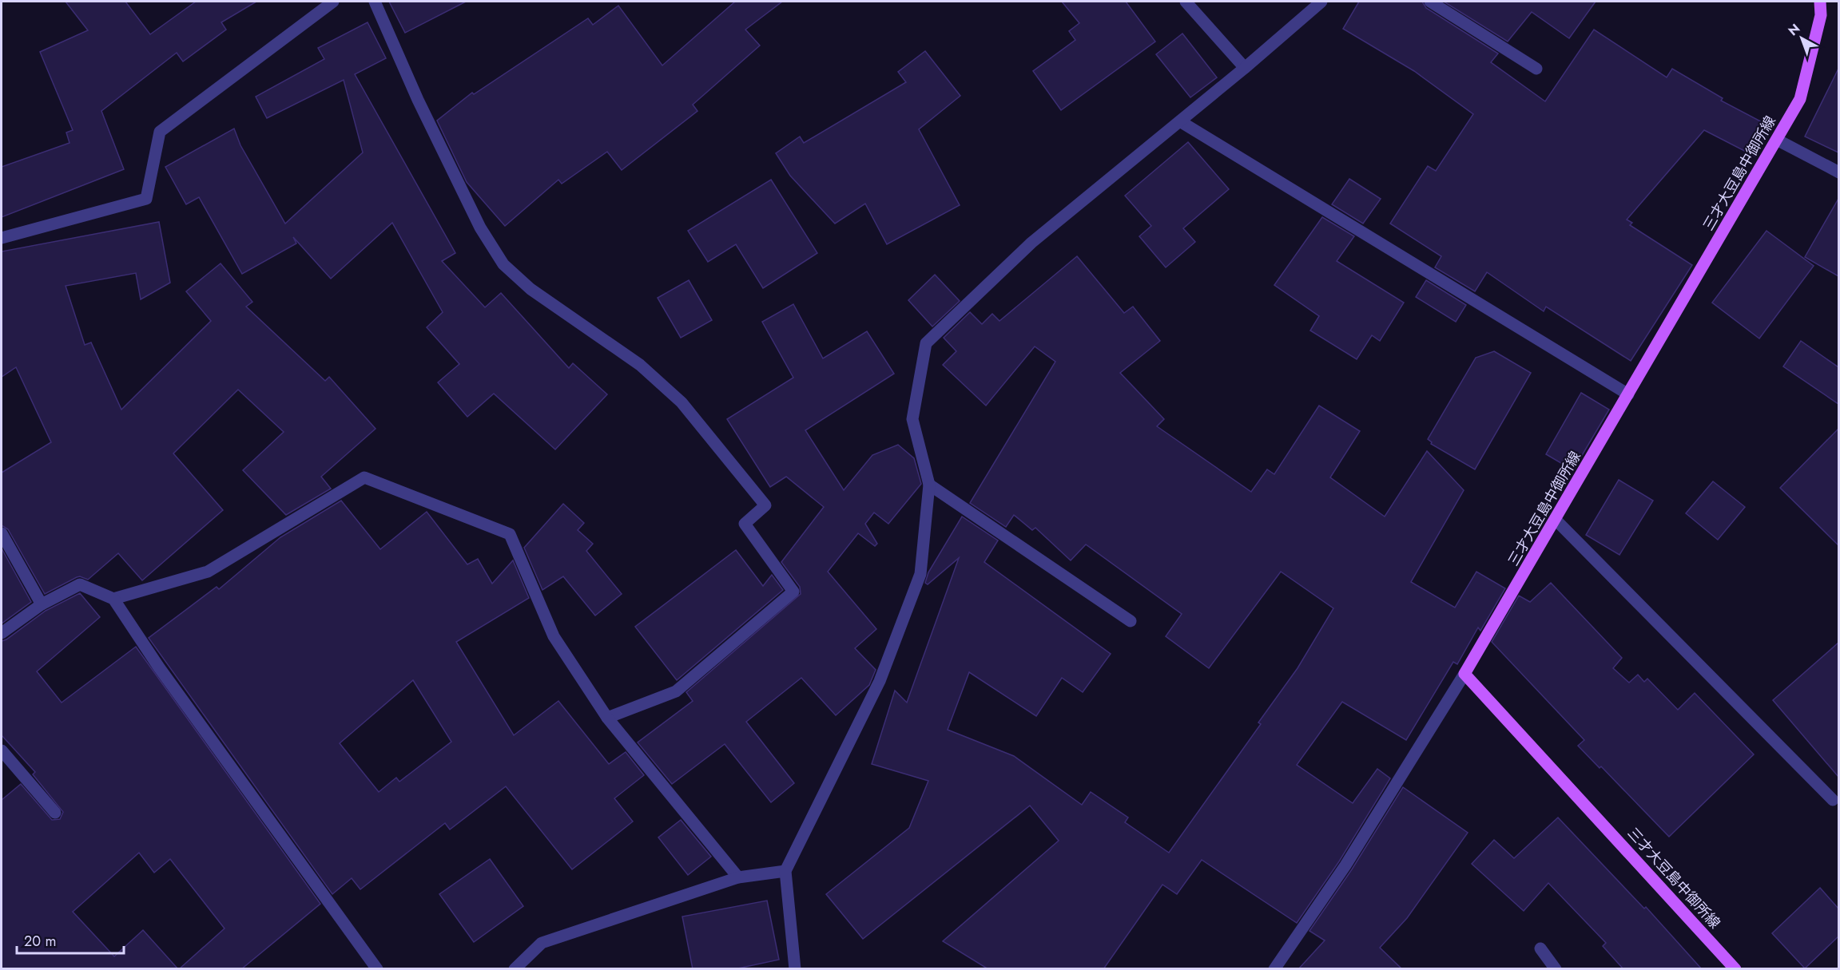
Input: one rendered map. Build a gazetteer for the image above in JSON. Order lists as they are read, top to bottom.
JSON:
{
  "streets": {
    "main road": ["三才大豆島中御所線"]
  },
  "scale_bar": "20 m",
  "north": "top left"
}
